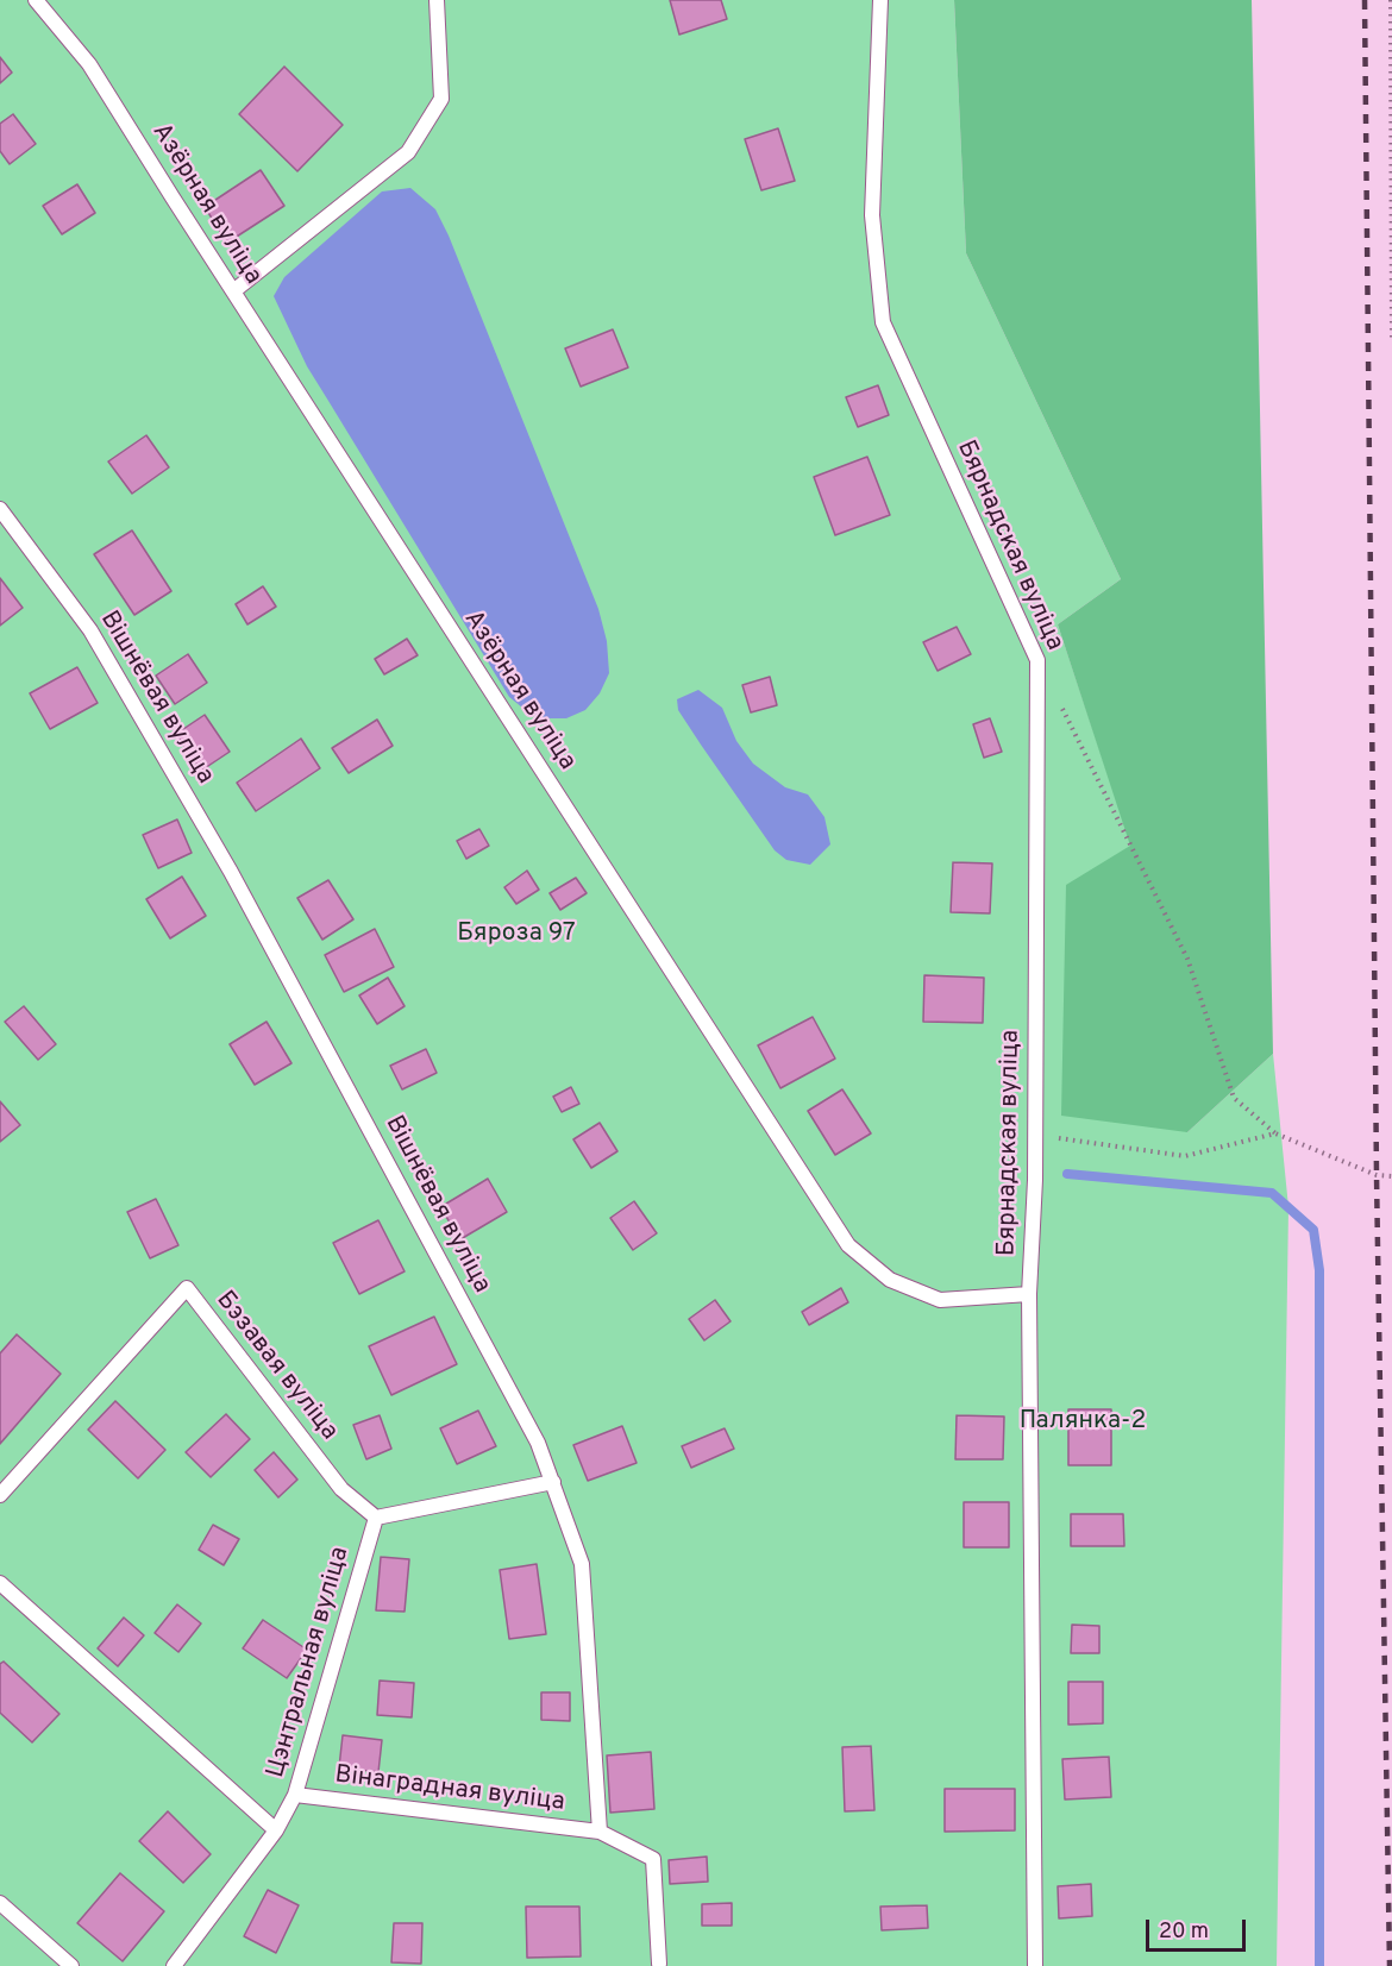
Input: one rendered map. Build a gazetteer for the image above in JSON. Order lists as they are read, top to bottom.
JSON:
{
  "streets": {
    "lane": [
      "Азёрная вуліца",
      "Бярнадская вуліца",
      "Вішнёвая вуліца",
      "Бэзавая вуліца",
      "Цэнтральная вуліца",
      "Вінаградная вуліца"
    ]
  },
  "crossings": [
    ["Азёрная вуліца", "Бярнадская вуліца"],
    ["Вішнёвая вуліца", "Вінаградная вуліца"],
    ["Бэзавая вуліца", "Цэнтральная вуліца"],
    ["Цэнтральная вуліца", "Вінаградная вуліца"]
  ],
  "parks": ["Бяроза 97", "Палянка-2"],
  "scale_bar": "20 m"
}
